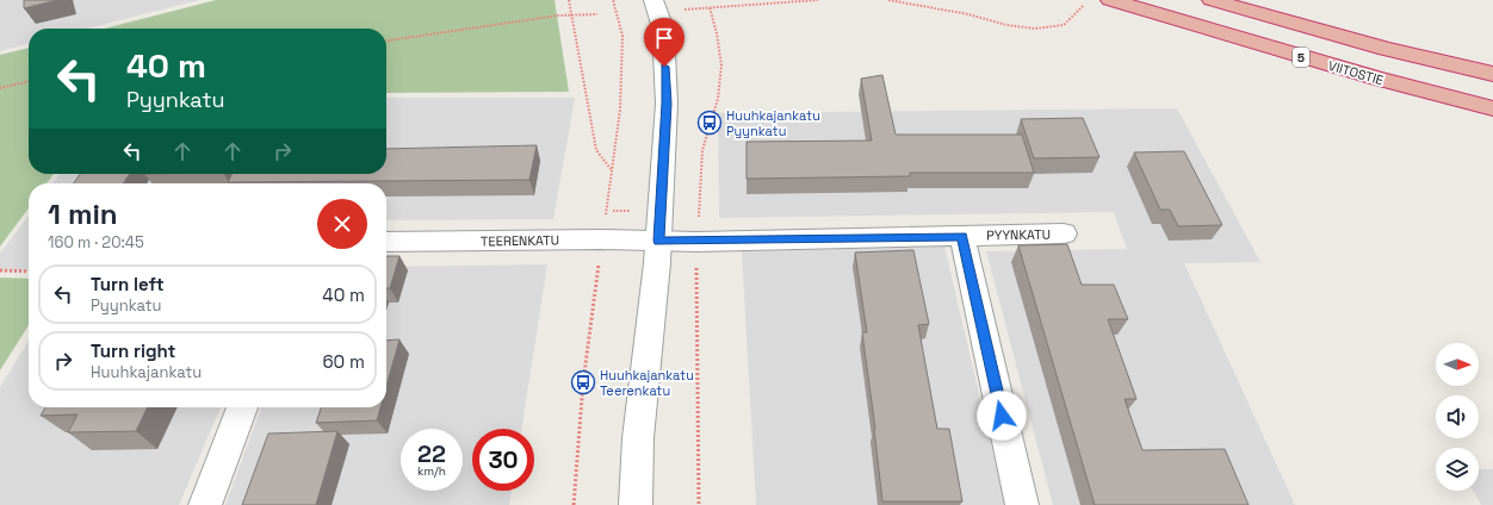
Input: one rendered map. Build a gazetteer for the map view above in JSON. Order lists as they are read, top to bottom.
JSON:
{
  "streets": {
    "highway": ["5", "VIITOSTIE"],
    "street": ["PYYNKATU", "TEERENKATU"]
  },
  "crossings": [
    ["PYYNKATU", "TEERENKATU"]
  ],
  "places": {
    "bus stop": ["Huuhkajankatu Pyynkatu", "Huuhkajankatu Teerenkatu"]
  },
  "north": "right",
  "page": {
    "turn": ["40 m", "Pyynkatu"],
    "heading": ["1 min", "160 m · 20:45"],
    "list": [
      {
        "name": "Turn left",
        "note": "Pyynkatu",
        "value": "40 m"
      },
      {
        "name": "Turn right",
        "note": "Huuhkajankatu",
        "value": "60 m"
      }
    ],
    "speed": "22 km/h",
    "limit": "30"
  }
}
